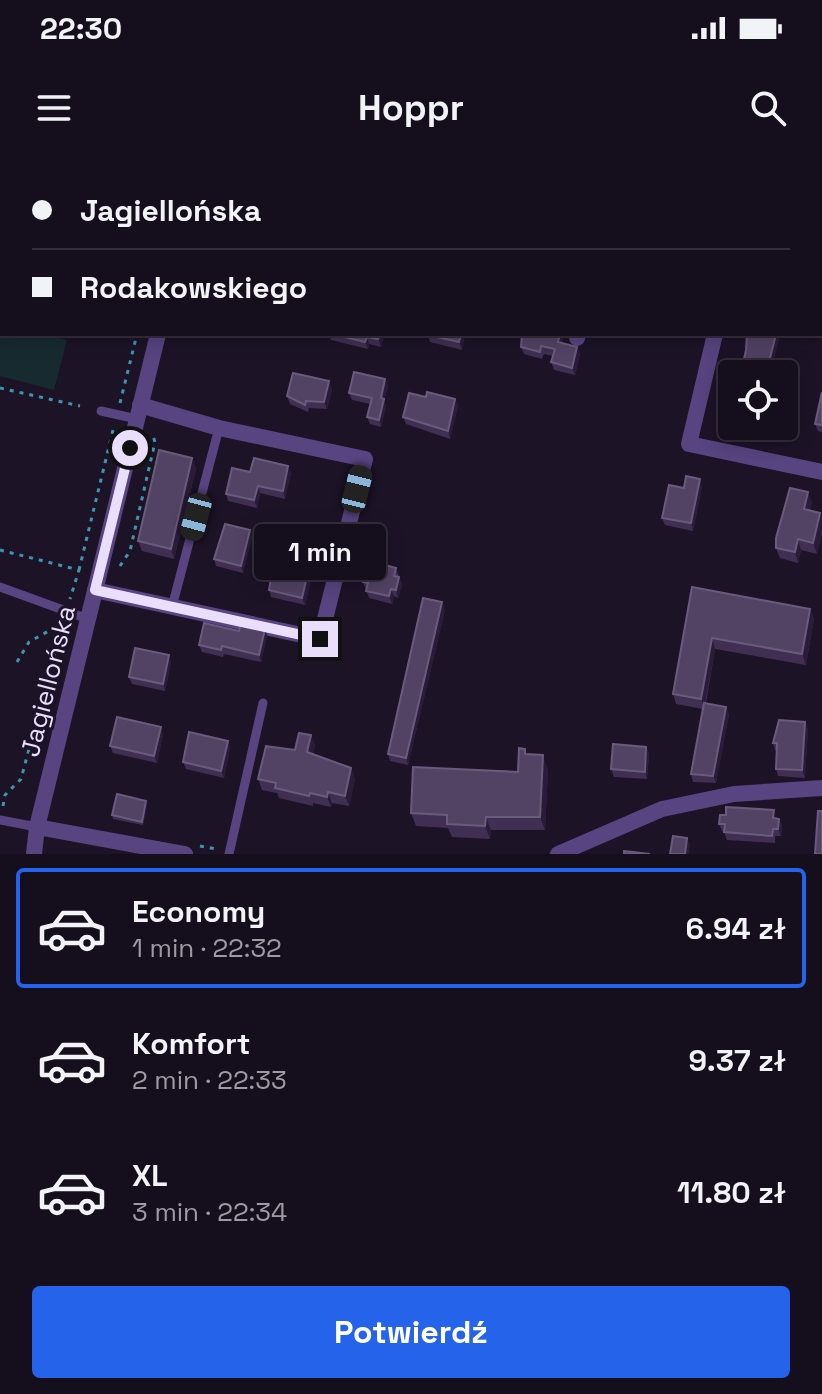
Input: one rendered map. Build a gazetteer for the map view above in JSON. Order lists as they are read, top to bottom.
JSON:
{
  "streets": {
    "street": ["Jagiellońska"]
  },
  "page": {
    "status": "22:30",
    "header": "Hoppr",
    "banner": ["Jagiellońska", "Rodakowskiego"],
    "bubble": "1 min",
    "list": [
      {
        "name": "Economy",
        "note": "1 min · 22:32",
        "value": "6.94 zł"
      },
      {
        "name": "Komfort",
        "note": "2 min · 22:33",
        "value": "9.37 zł"
      },
      {
        "name": "XL",
        "note": "3 min · 22:34",
        "value": "11.80 zł"
      }
    ],
    "buttons": "Potwierdź"
  }
}
